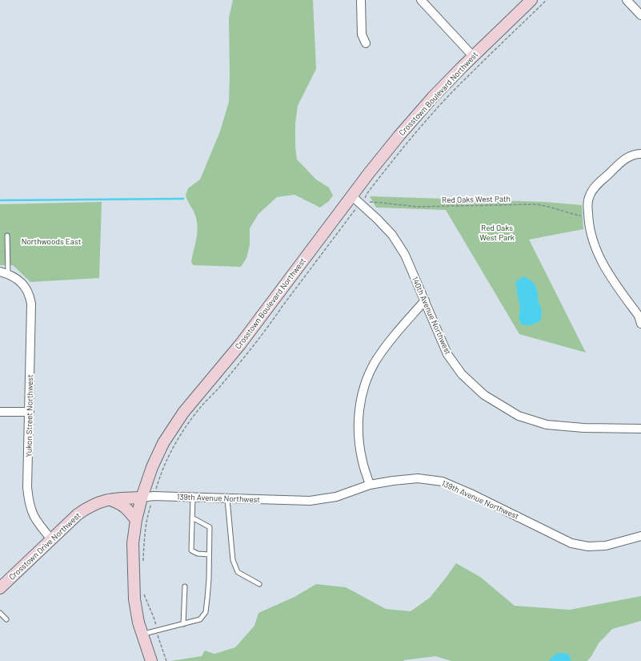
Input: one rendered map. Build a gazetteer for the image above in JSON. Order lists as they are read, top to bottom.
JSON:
{
  "streets": {
    "street": [
      "Crosstown Boulevard Northwest",
      "140th Avenue Northwest",
      "Yukon Street Northwest",
      "139th Avenue Northwest",
      "Crosstown Drive Northwest"
    ],
    "path": ["Red Oaks West Path"]
  },
  "crossings": [
    ["Crosstown Boulevard Northwest", "140th Avenue Northwest"],
    ["Crosstown Boulevard Northwest", "139th Avenue Northwest"],
    ["Crosstown Boulevard Northwest", "Crosstown Drive Northwest"],
    ["Yukon Street Northwest", "Crosstown Drive Northwest"],
    ["139th Avenue Northwest", "Crosstown Drive Northwest"]
  ],
  "parks": ["Red Oaks West Park", "Northwoods East"]
}
